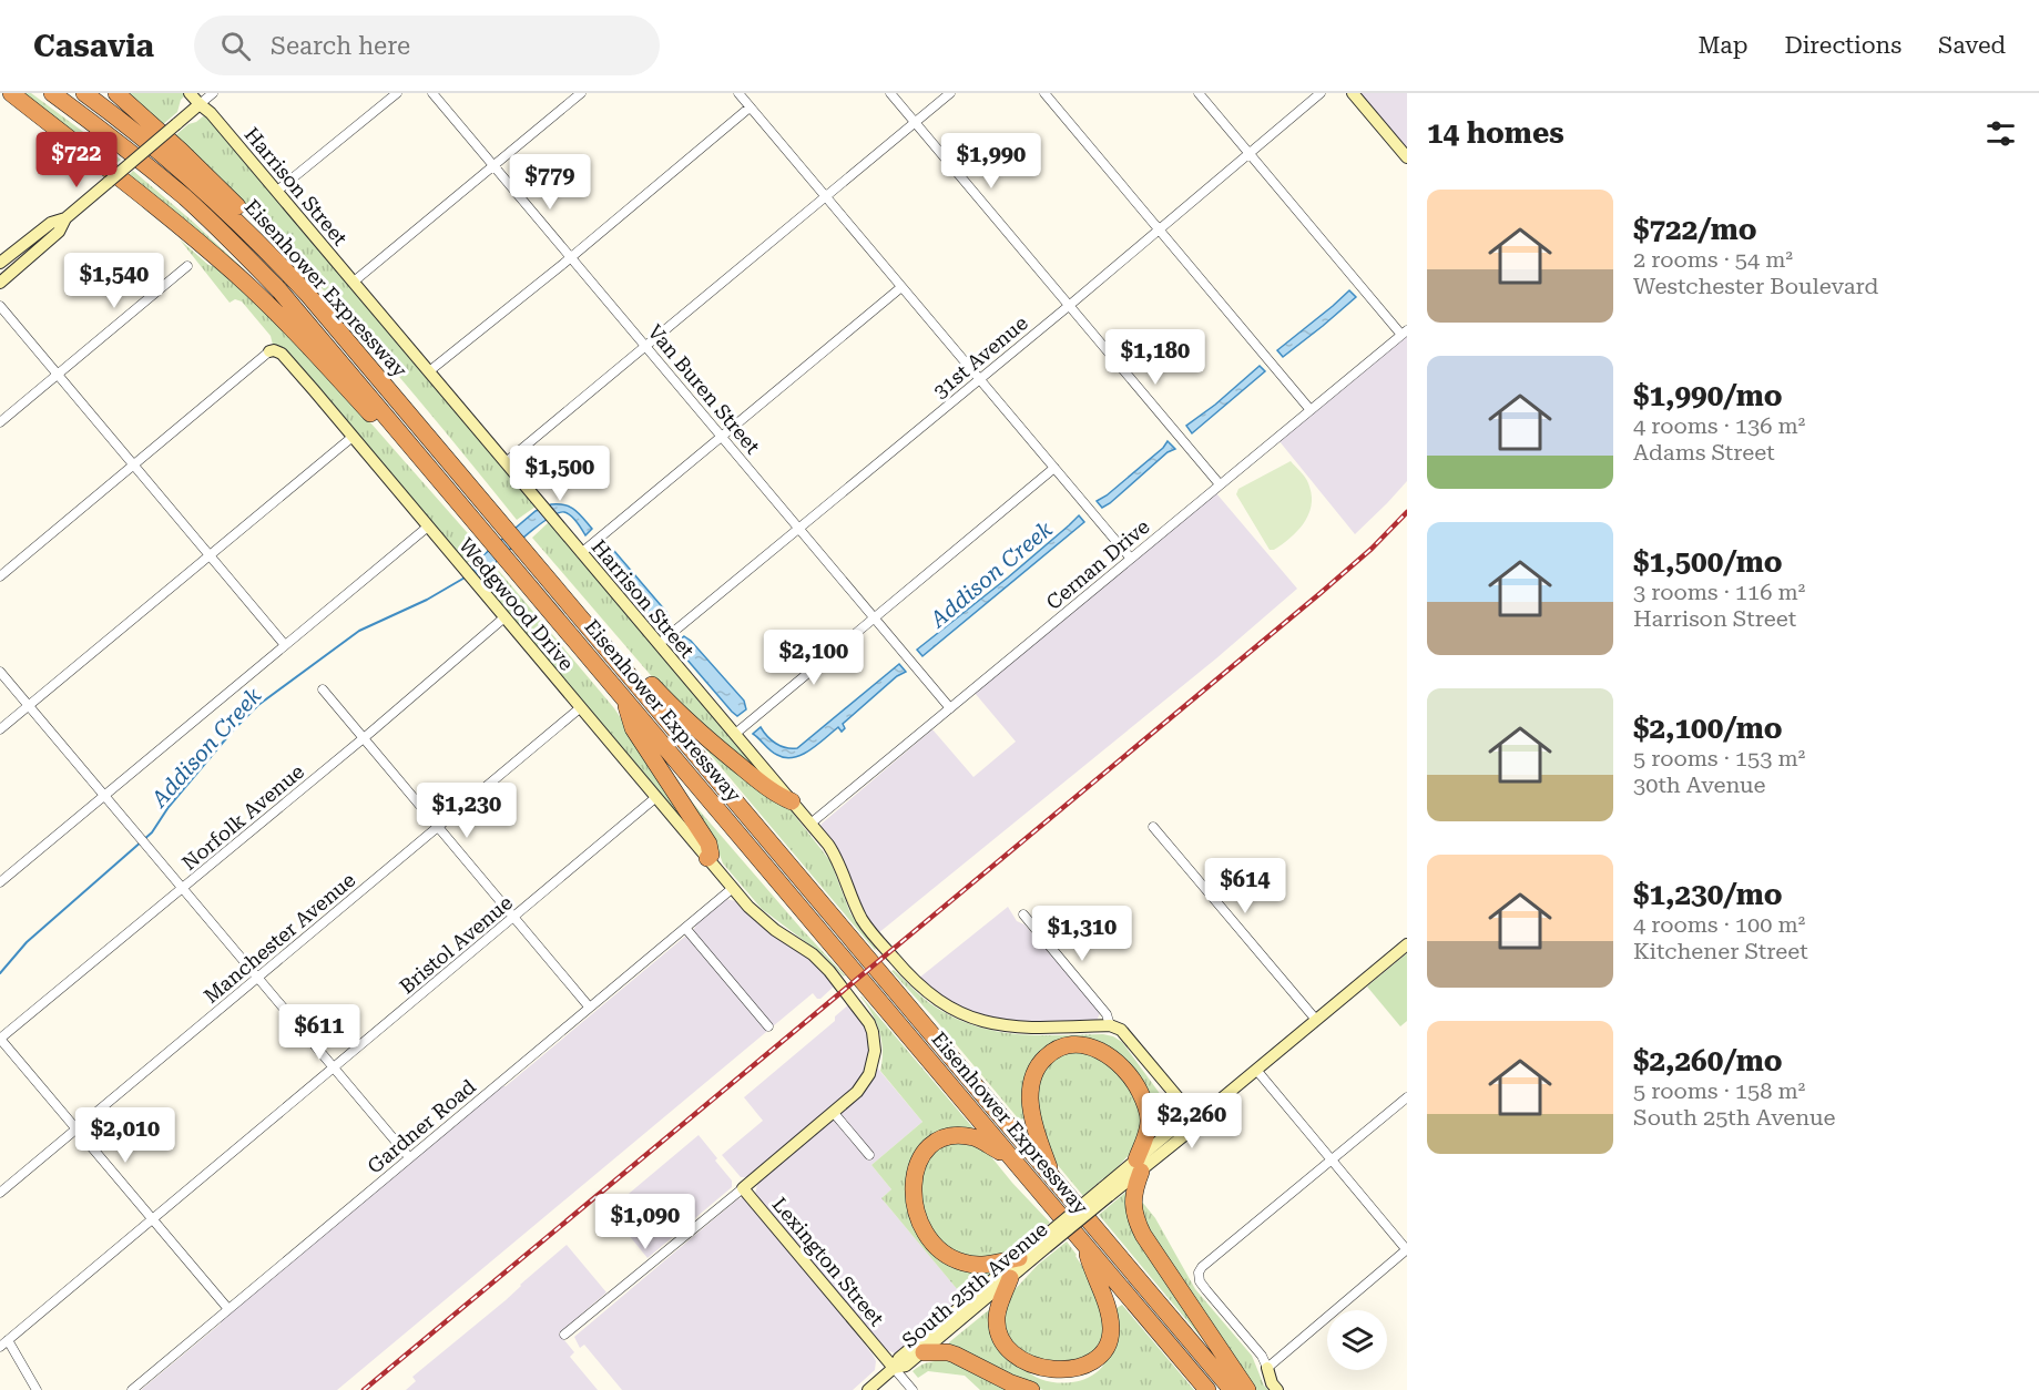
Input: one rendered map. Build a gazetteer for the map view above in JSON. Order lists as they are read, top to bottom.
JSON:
{
  "streets": {
    "highway": ["Eisenhower Expressway"],
    "street": [
      "Harrison Street",
      "31st Avenue",
      "Van Buren Street",
      "Cernan Drive",
      "Wedgwood Drive",
      "Norfolk Avenue",
      "Manchester Avenue",
      "Bristol Avenue",
      "Gardner Road",
      "Lexington Street",
      "South 25th Avenue"
    ]
  },
  "crossings": [
    ["Harrison Street", "31st Avenue"],
    ["Harrison Street", "Cernan Drive"],
    ["31st Avenue", "Van Buren Street"],
    ["Van Buren Street", "Cernan Drive"],
    ["Wedgwood Drive", "Norfolk Avenue"],
    ["Wedgwood Drive", "Manchester Avenue"],
    ["Wedgwood Drive", "Bristol Avenue"],
    ["Wedgwood Drive", "Gardner Road"],
    ["Wedgwood Drive", "Lexington Street"],
    ["Lexington Street", "South 25th Avenue"]
  ],
  "water": ["Addison Creek"],
  "page": {
    "header": "Casavia",
    "search": "Search here",
    "nav": ["Map", "Directions", "Saved"],
    "heading": "14 homes",
    "price": [
      "$722",
      "$1,990",
      "$779",
      "$1,540",
      "$1,180",
      "$1,500",
      "$2,100",
      "$1,230",
      "$614",
      "$1,310",
      "$611",
      "$2,260",
      "$2,010",
      "$1,090"
    ],
    "list": [
      {
        "name": "$722/mo",
        "note": "2 rooms · 54 m² · Westchester Boulevard"
      },
      {
        "name": "$1,990/mo",
        "note": "4 rooms · 136 m² · Adams Street"
      },
      {
        "name": "$1,500/mo",
        "note": "3 rooms · 116 m² · Harrison Street"
      },
      {
        "name": "$2,100/mo",
        "note": "5 rooms · 153 m² · 30th Avenue"
      },
      {
        "name": "$1,230/mo",
        "note": "4 rooms · 100 m² · Kitchener Street"
      },
      {
        "name": "$2,260/mo",
        "note": "5 rooms · 158 m² · South 25th Avenue"
      }
    ]
  }
}
